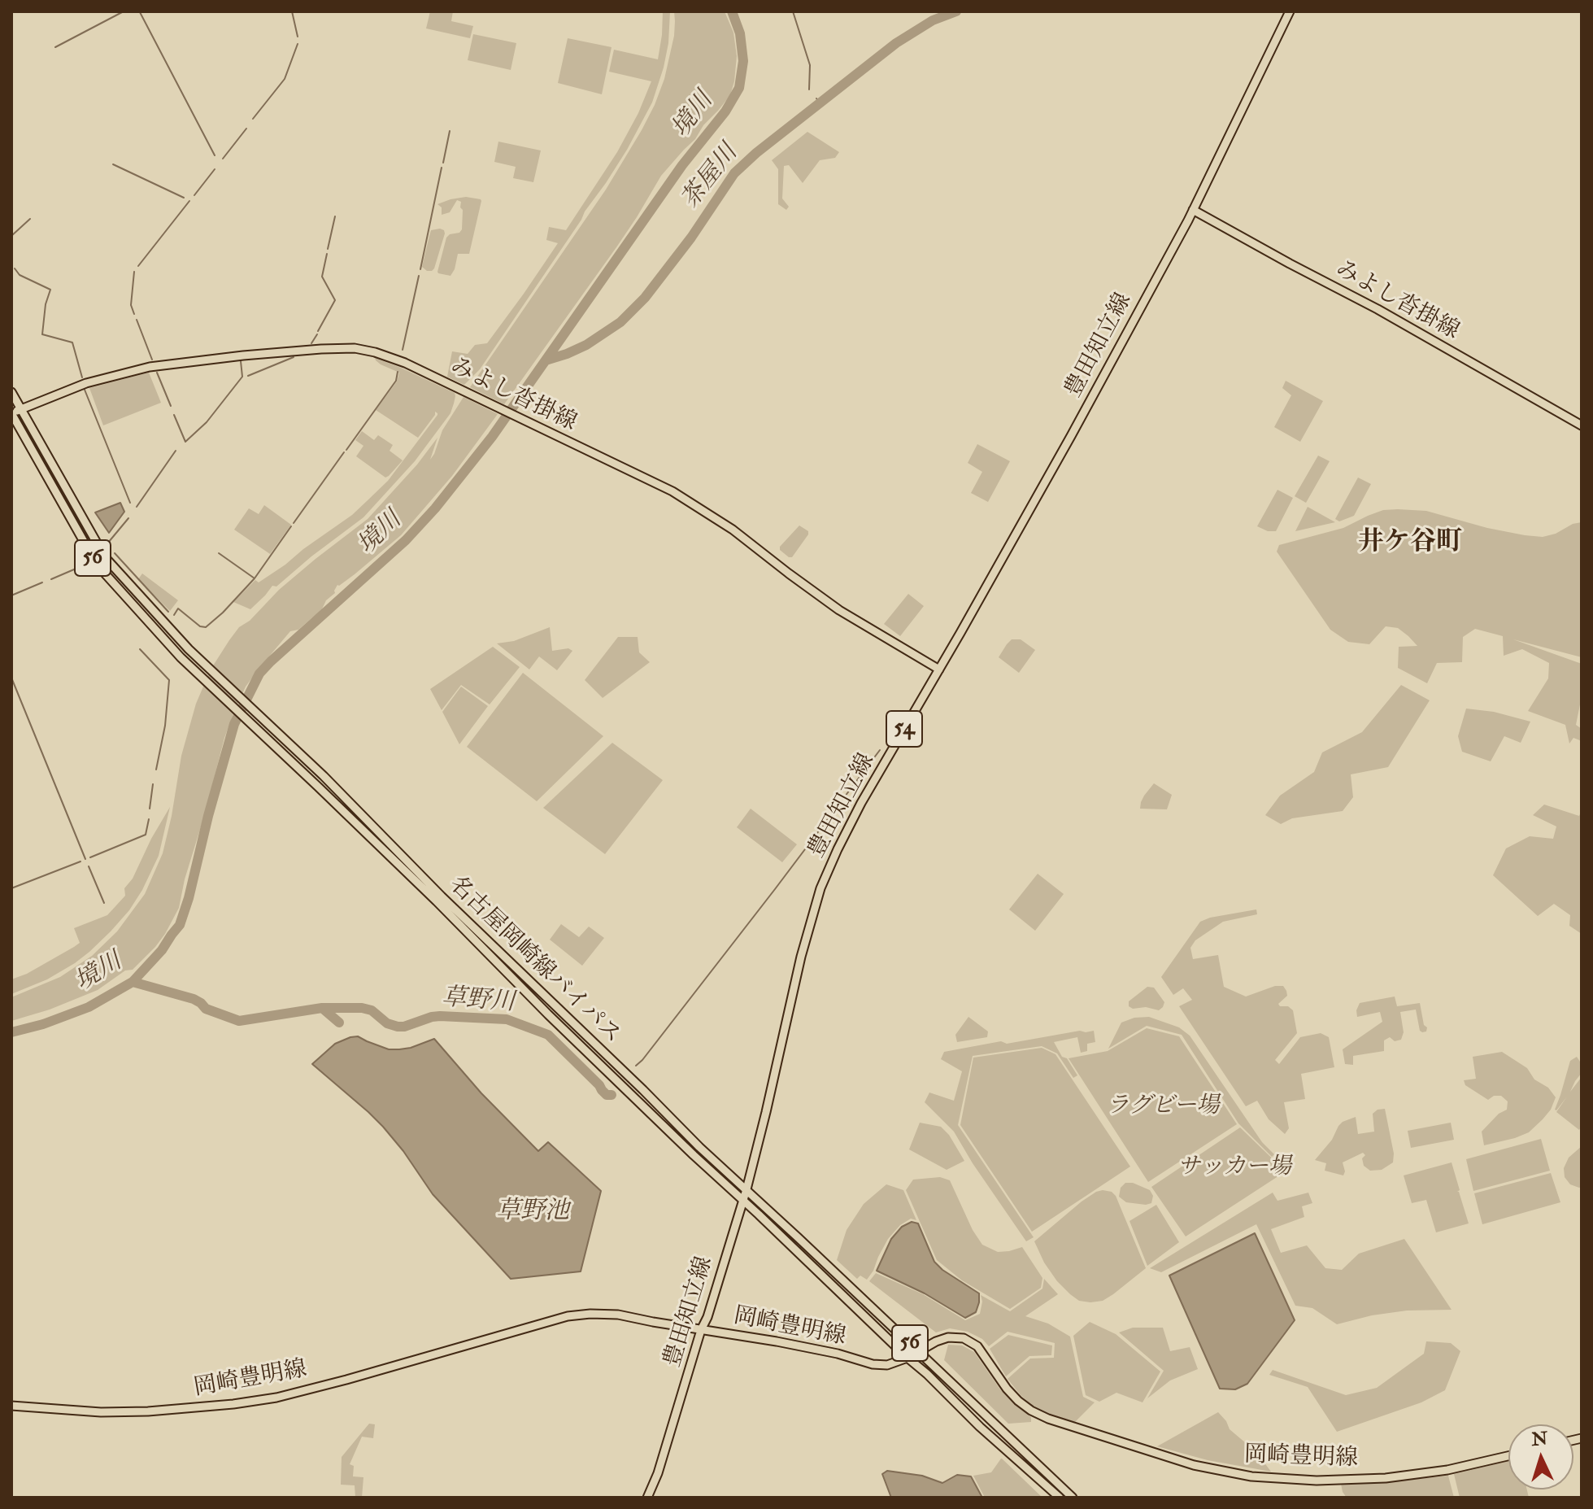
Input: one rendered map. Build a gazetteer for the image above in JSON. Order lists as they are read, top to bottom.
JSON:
{
  "streets": {
    "main road": [
      "みよし沓掛線",
      "豊田知立線",
      "56",
      "54",
      "名古屋岡崎線バイパス",
      "岡崎豊明線"
    ]
  },
  "crossings": [
    ["みよし沓掛線", "豊田知立線"],
    ["みよし沓掛線", "名古屋岡崎線バイパス"],
    ["豊田知立線", "名古屋岡崎線バイパス"],
    ["豊田知立線", "岡崎豊明線"],
    ["名古屋岡崎線バイパス", "岡崎豊明線"]
  ],
  "districts": ["井ケ谷町"],
  "water": [
    "境川",
    "茶屋川",
    "草野川",
    "草野池"
  ],
  "parks": ["ラグビー場", "サッカー場"],
  "north": "top"
}
